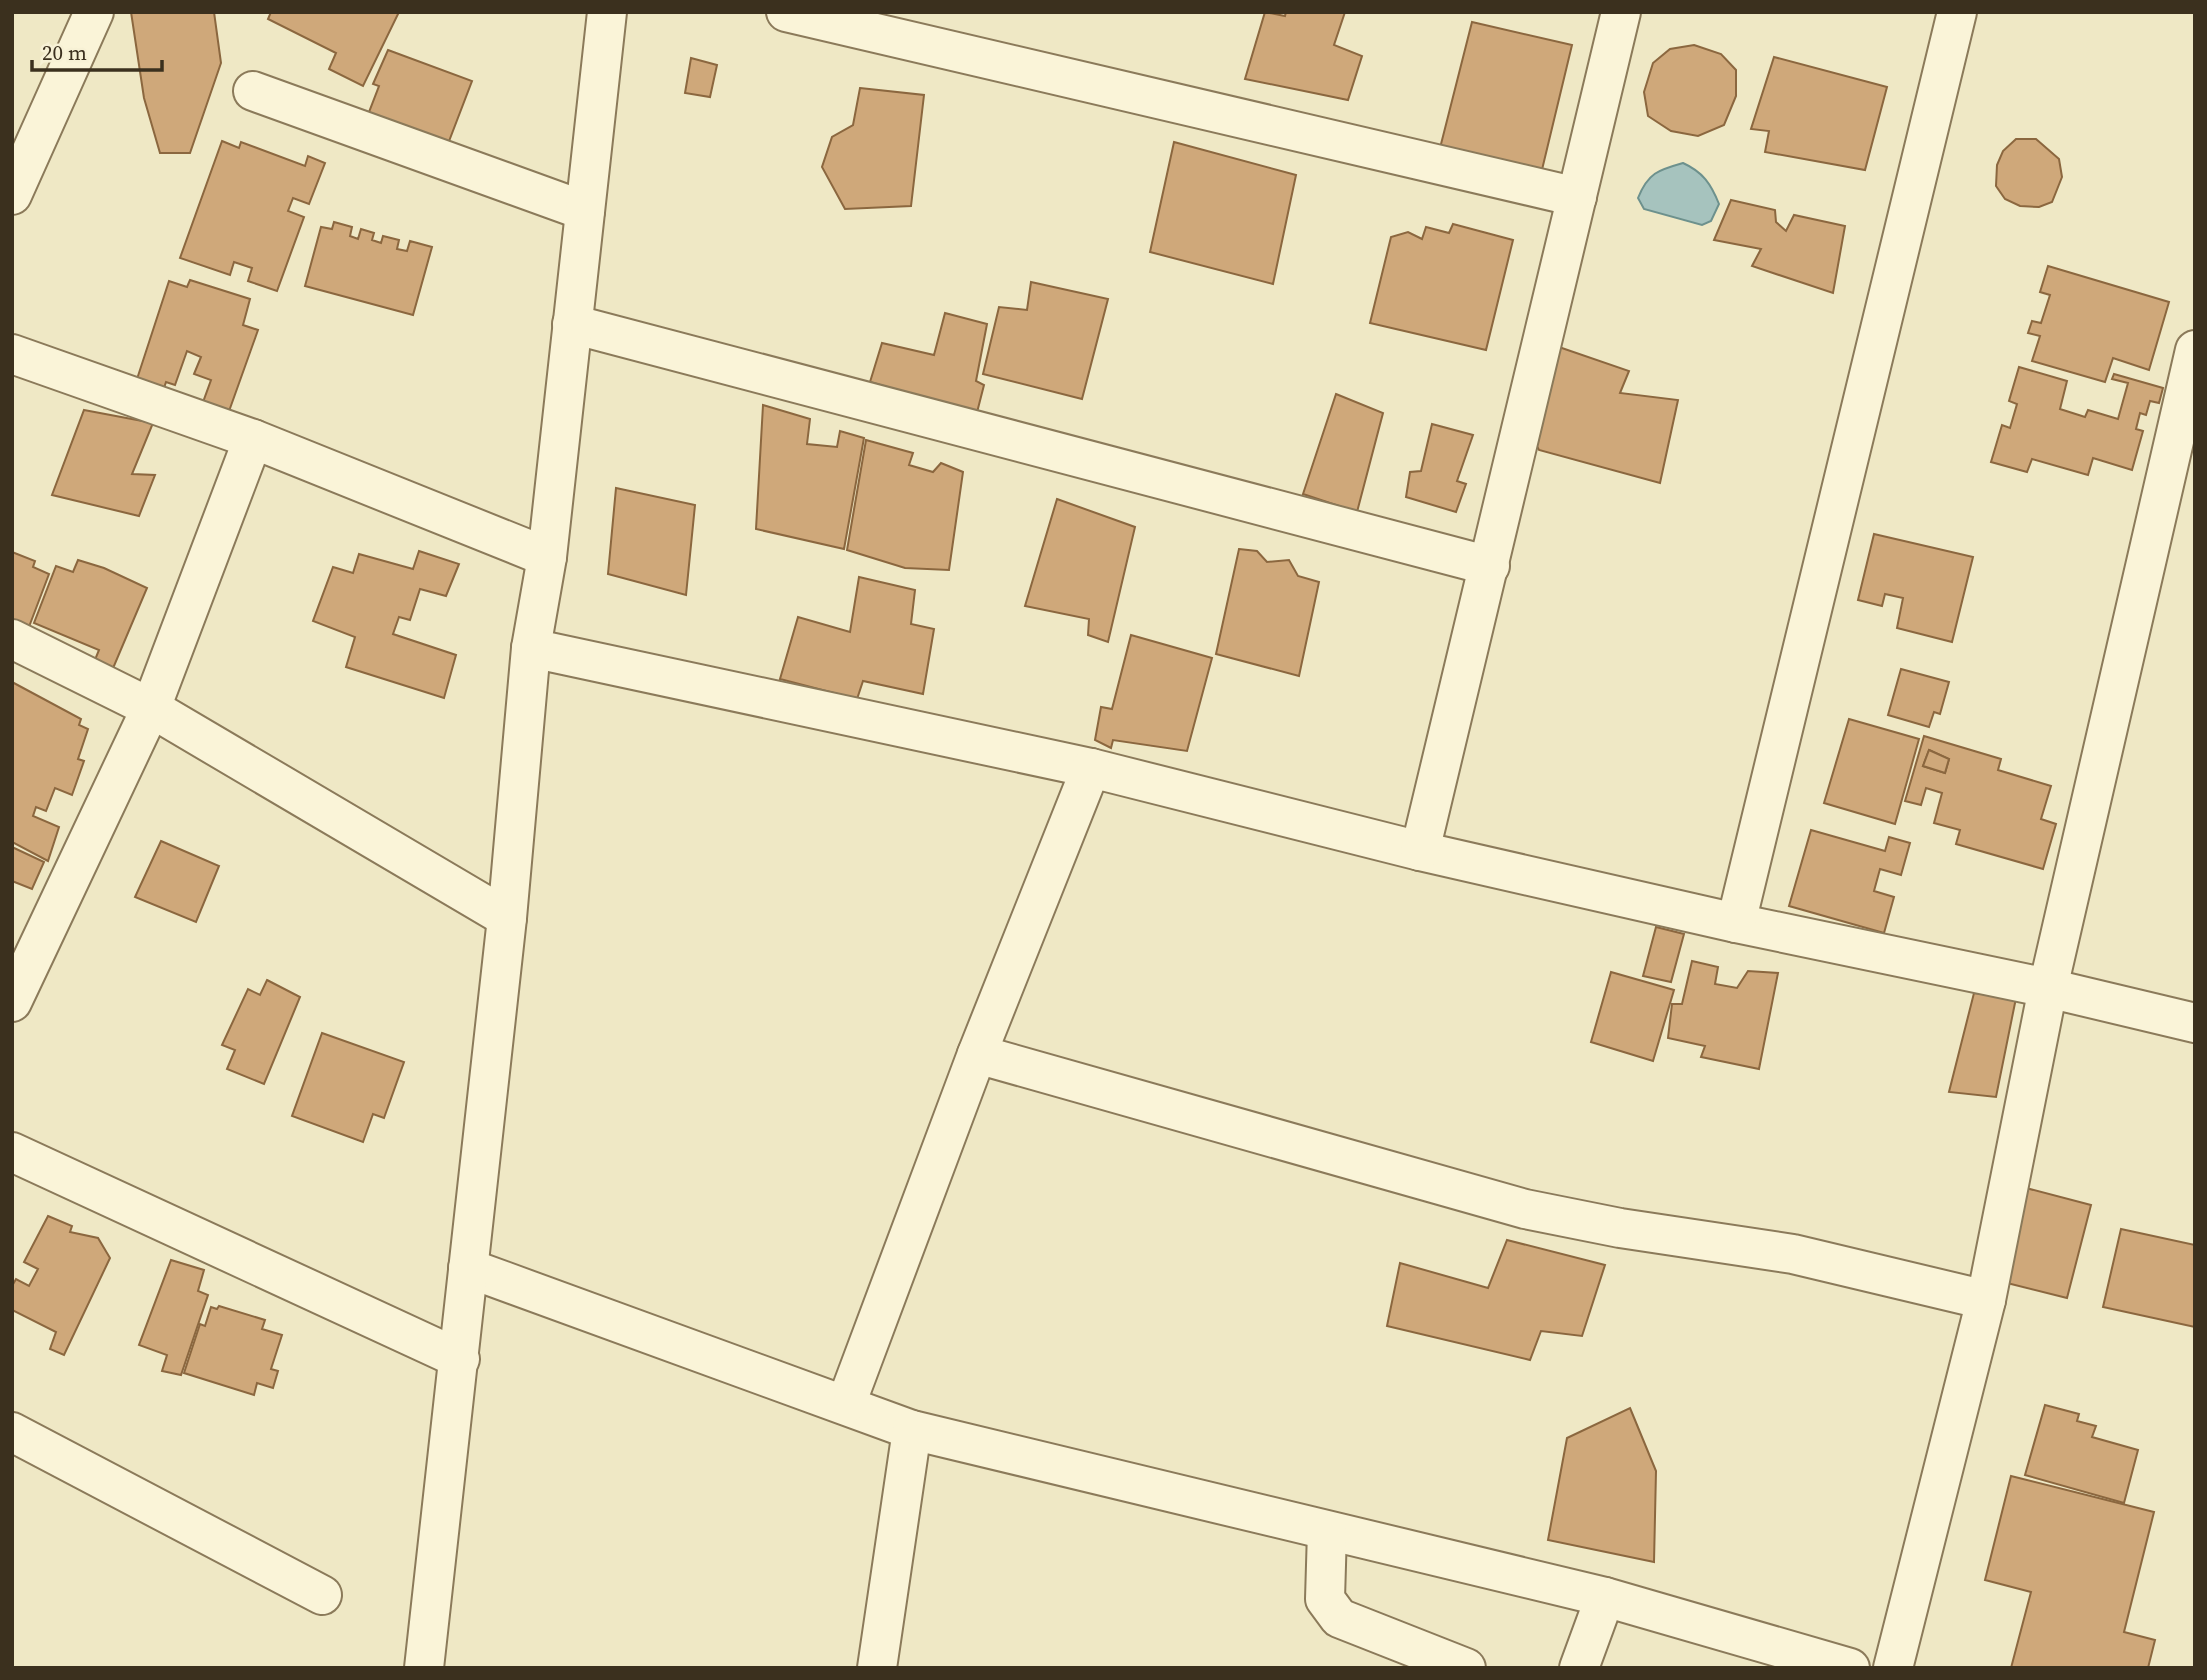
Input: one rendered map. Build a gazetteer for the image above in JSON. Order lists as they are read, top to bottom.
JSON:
{
  "scale_bar": "20 m"
}
